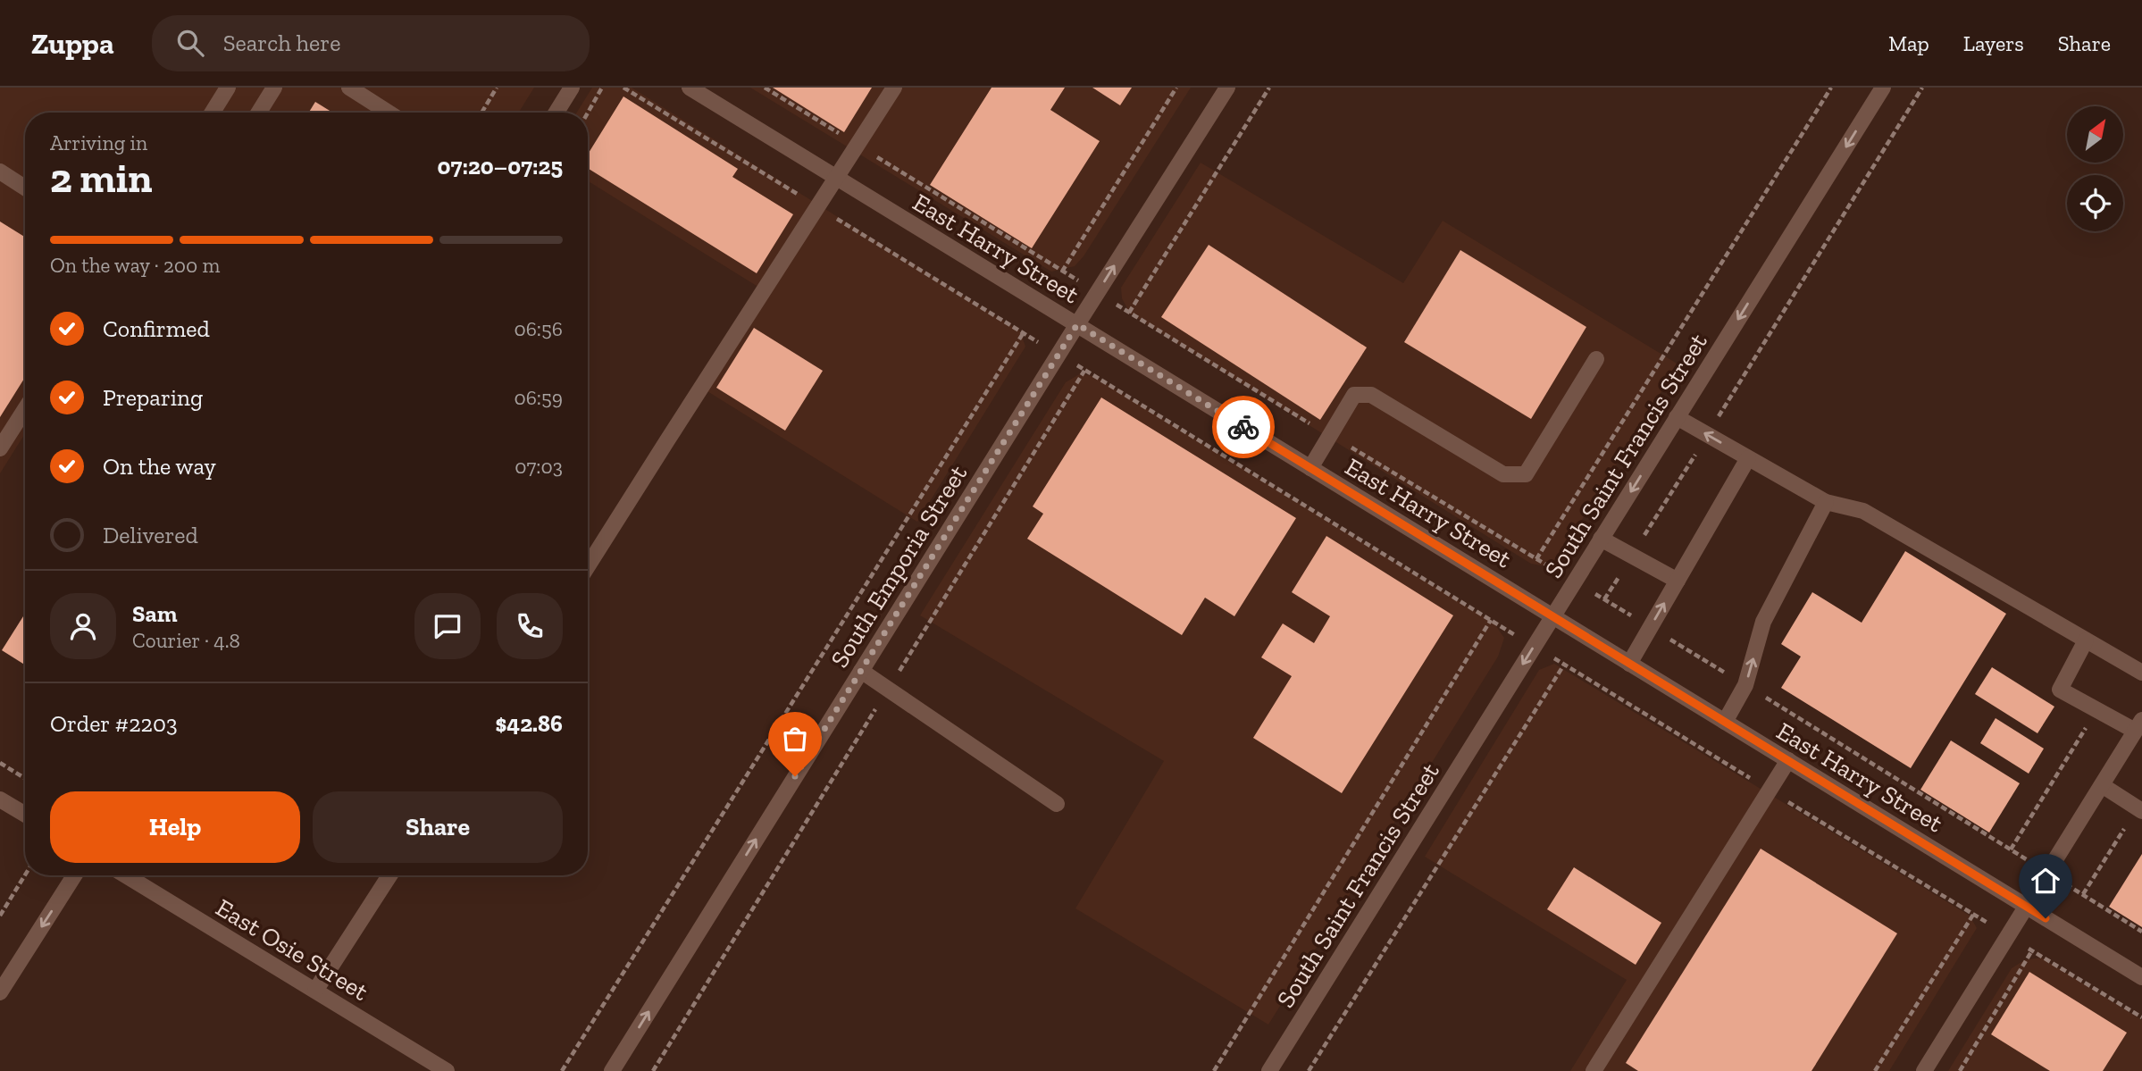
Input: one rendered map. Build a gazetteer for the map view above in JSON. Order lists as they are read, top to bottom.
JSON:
{
  "streets": {
    "street": [
      "East Harry Street",
      "South Saint Francis Street",
      "South Emporia Street",
      "East Osie Street"
    ]
  },
  "crossings": [
    ["East Harry Street", "South Saint Francis Street"],
    ["East Harry Street", "South Emporia Street"]
  ],
  "one_way": ["South Saint Francis Street", "South Emporia Street"],
  "north": "top right",
  "page": {
    "header": "Zuppa",
    "search": "Search here",
    "nav": ["Map", "Layers", "Share"],
    "heading": ["2 min", "Arriving in", "07:20–07:25"],
    "panel": [
      "Sam",
      "Courier · 4.8",
      "Order #2203",
      "$42.86"
    ],
    "bar": "On the way · 200 m",
    "list": [
      ["Confirmed", "06:56"],
      ["Preparing", "06:59"],
      ["On the way", "07:03"],
      "Delivered"
    ],
    "buttons": ["Help", "Share"]
  }
}
